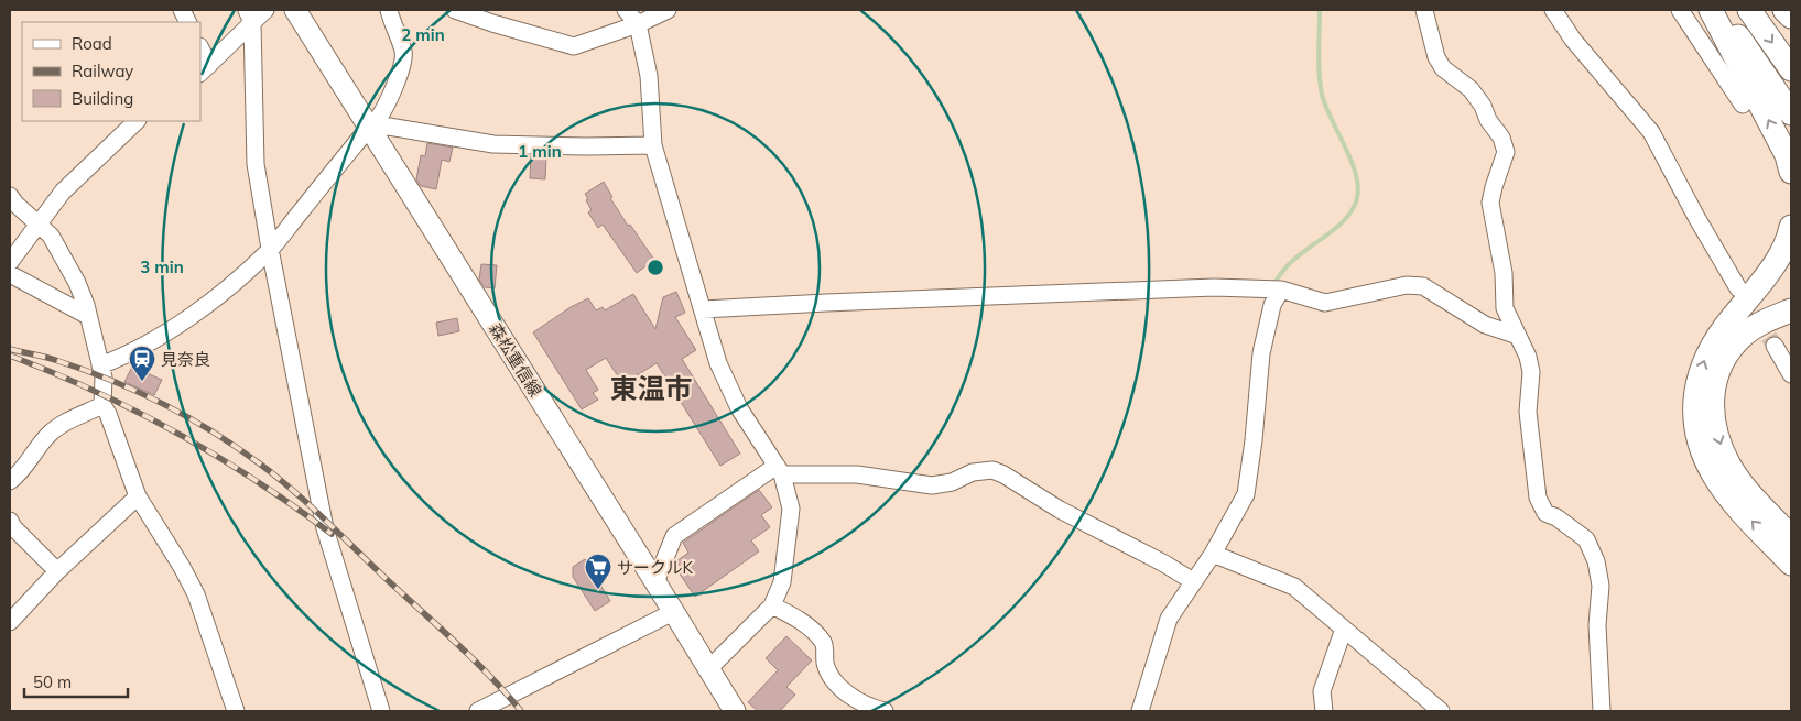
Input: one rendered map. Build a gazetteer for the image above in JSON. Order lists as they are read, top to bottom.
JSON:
{
  "streets": {
    "main road": ["森松重信線"]
  },
  "districts": ["東温市"],
  "places": {
    "station": ["見奈良"],
    "supermarket": ["サークルK"]
  },
  "legend": ["Road", "Railway", "Building"],
  "scale_bar": "50 m",
  "rings": ["2 min", "1 min", "3 min"]
}
